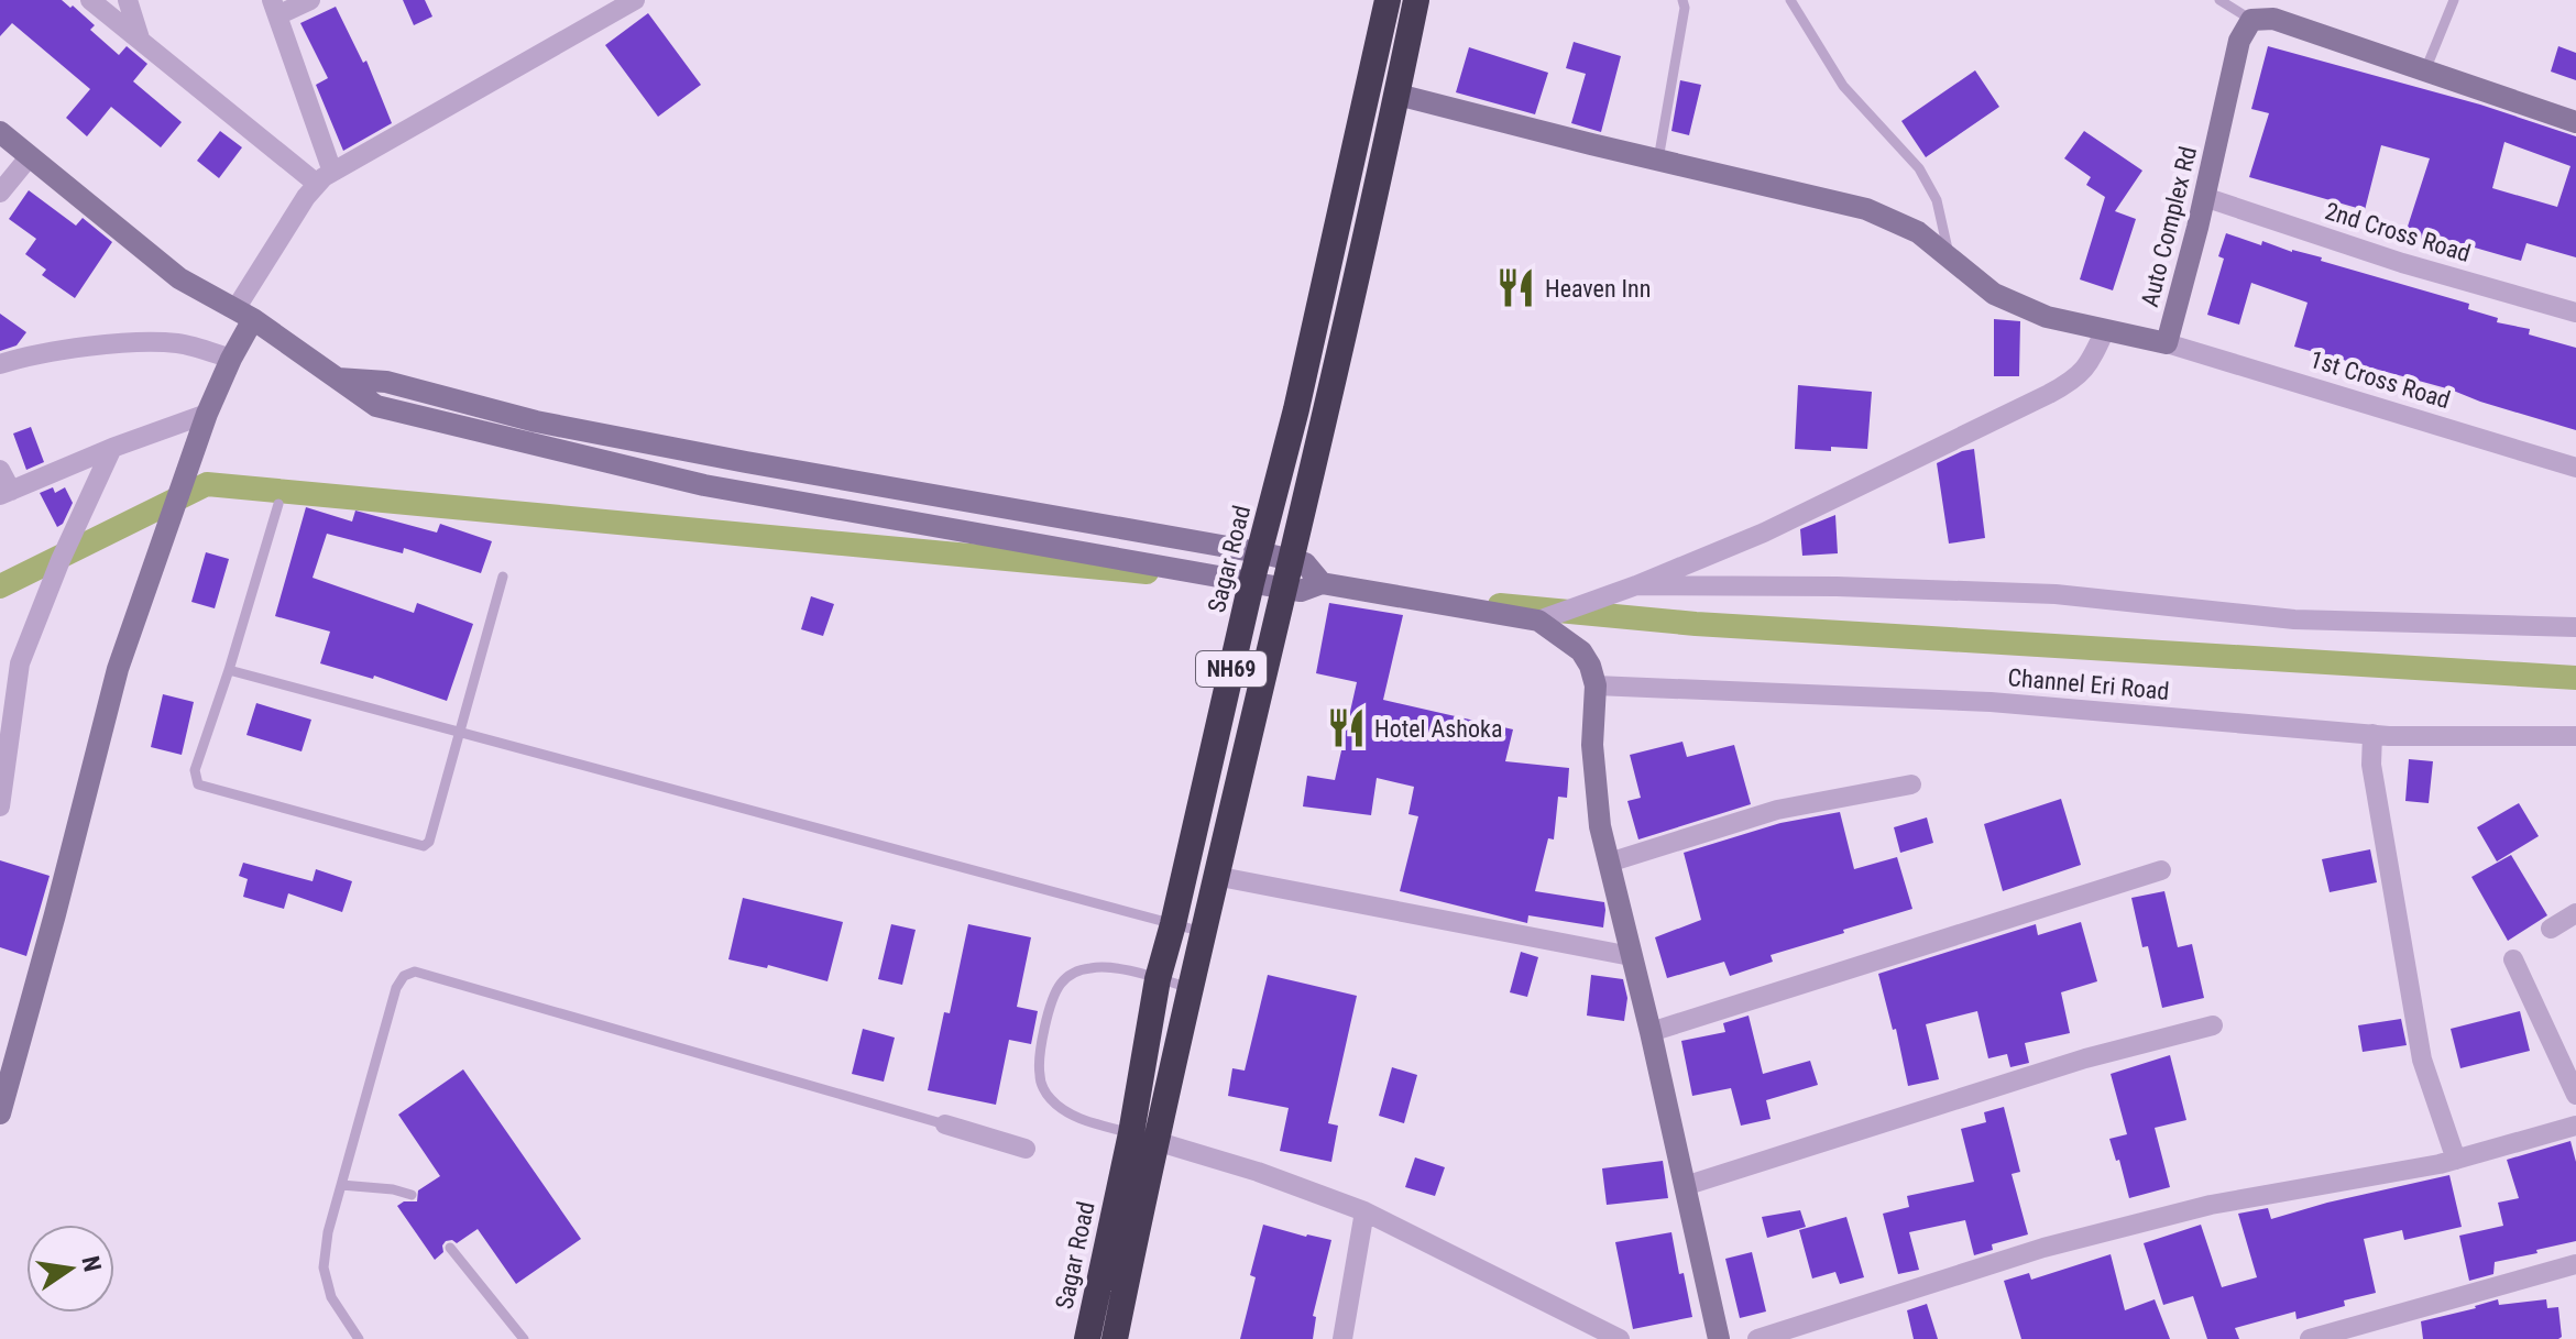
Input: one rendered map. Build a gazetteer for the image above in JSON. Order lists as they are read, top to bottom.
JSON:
{
  "streets": {
    "highway": ["Sagar Road", "NH69"],
    "street": [
      "Auto Complex Rd",
      "2nd Cross Road",
      "1st Cross Road",
      "Channel Eri Road"
    ]
  },
  "crossings": [
    ["Auto Complex Rd", "2nd Cross Road"],
    ["Auto Complex Rd", "1st Cross Road"],
    ["Auto Complex Rd", "Sagar Road"]
  ],
  "places": {
    "restaurant": ["Heaven Inn", "Hotel Ashoka"]
  },
  "north": "right"
}
